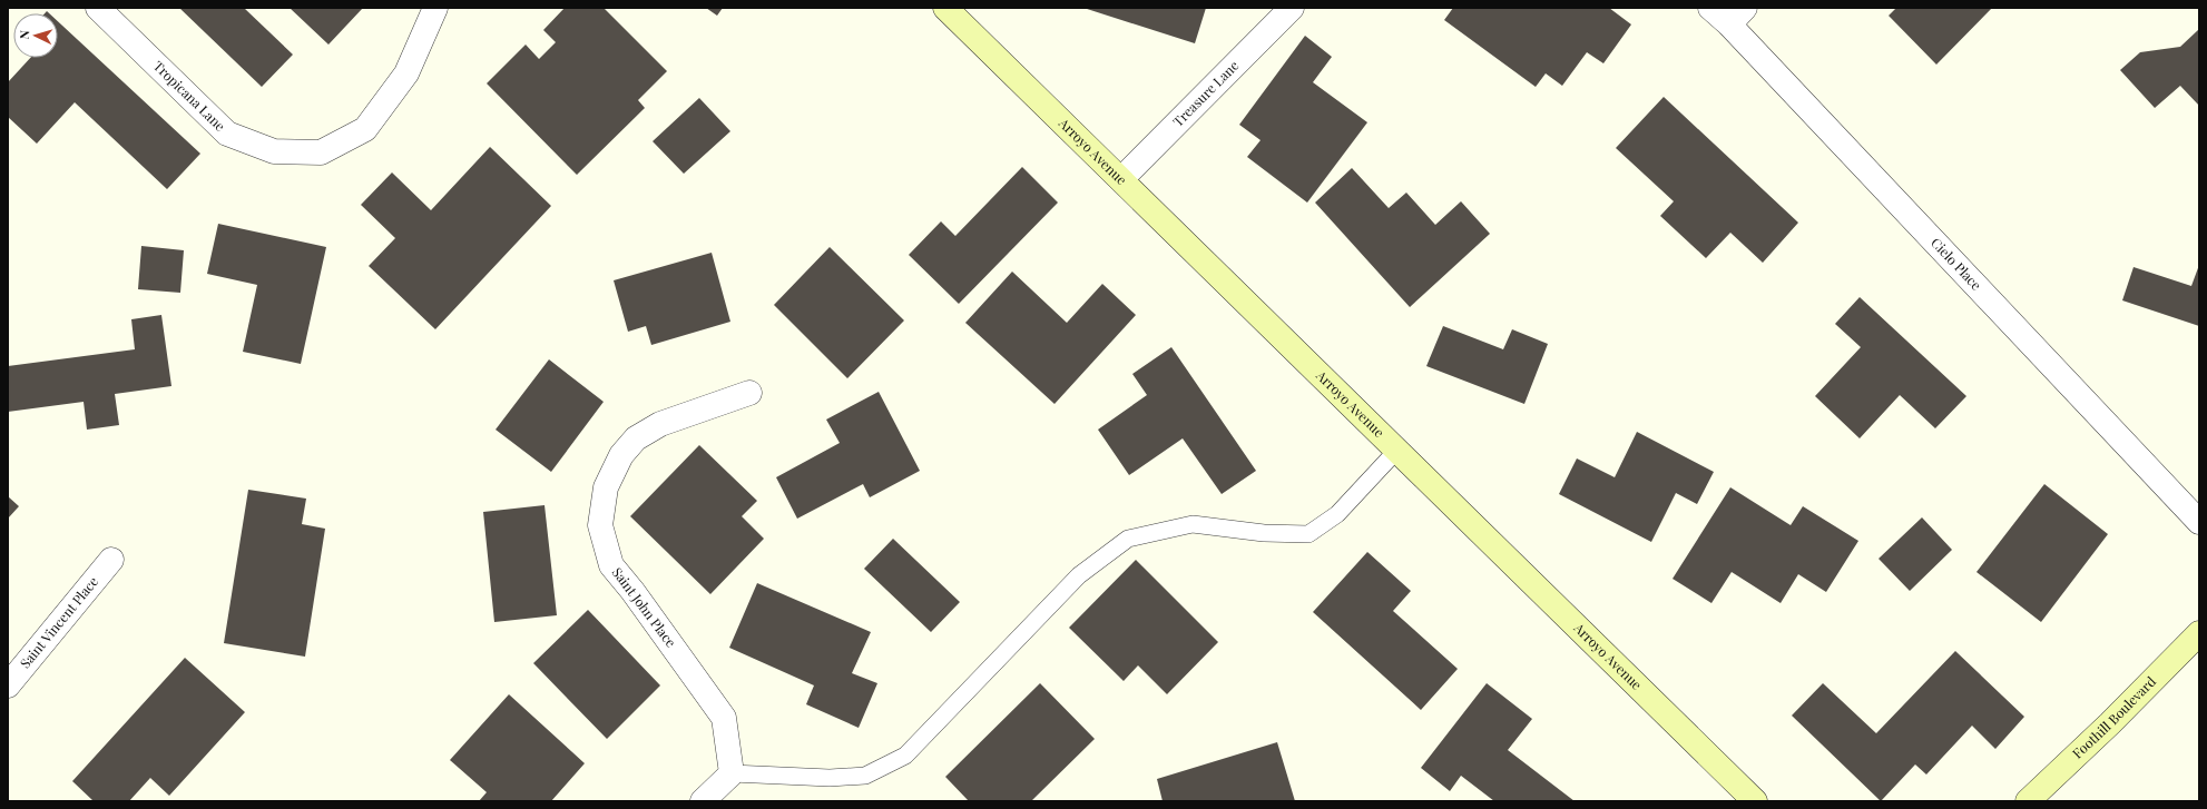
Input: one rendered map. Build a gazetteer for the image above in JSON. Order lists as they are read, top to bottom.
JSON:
{
  "streets": {
    "street": [
      "Treasure Lane",
      "Tropicana Lane",
      "Arroyo Avenue",
      "Cielo Place",
      "Saint John Place",
      "Saint Vincent Place",
      "Foothill Boulevard"
    ]
  },
  "crossings": [
    ["Treasure Lane", "Arroyo Avenue"]
  ],
  "north": "left"
}
